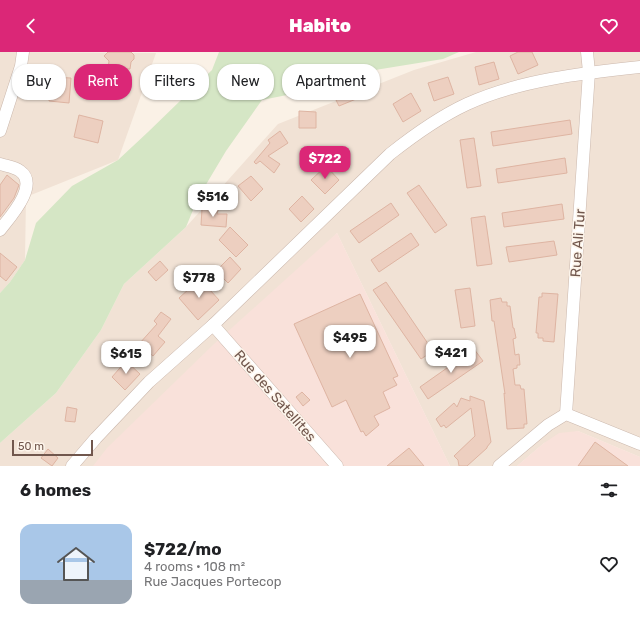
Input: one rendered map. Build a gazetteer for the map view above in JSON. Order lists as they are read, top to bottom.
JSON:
{
  "streets": {
    "street": ["Rue Ali Tur", "Rue des Satellites"]
  },
  "scale_bar": "50 m",
  "page": {
    "header": "Habito",
    "chip": [
      "Buy",
      "Rent",
      "Filters",
      "New",
      "Apartment"
    ],
    "price": [
      "$722",
      "$516",
      "$778",
      "$495",
      "$421",
      "$615"
    ],
    "scale": "50 m",
    "heading": "6 homes",
    "list": [
      {
        "name": "$722/mo",
        "note": "4 rooms · 108 m² · Rue Jacques Portecop"
      }
    ]
  }
}
